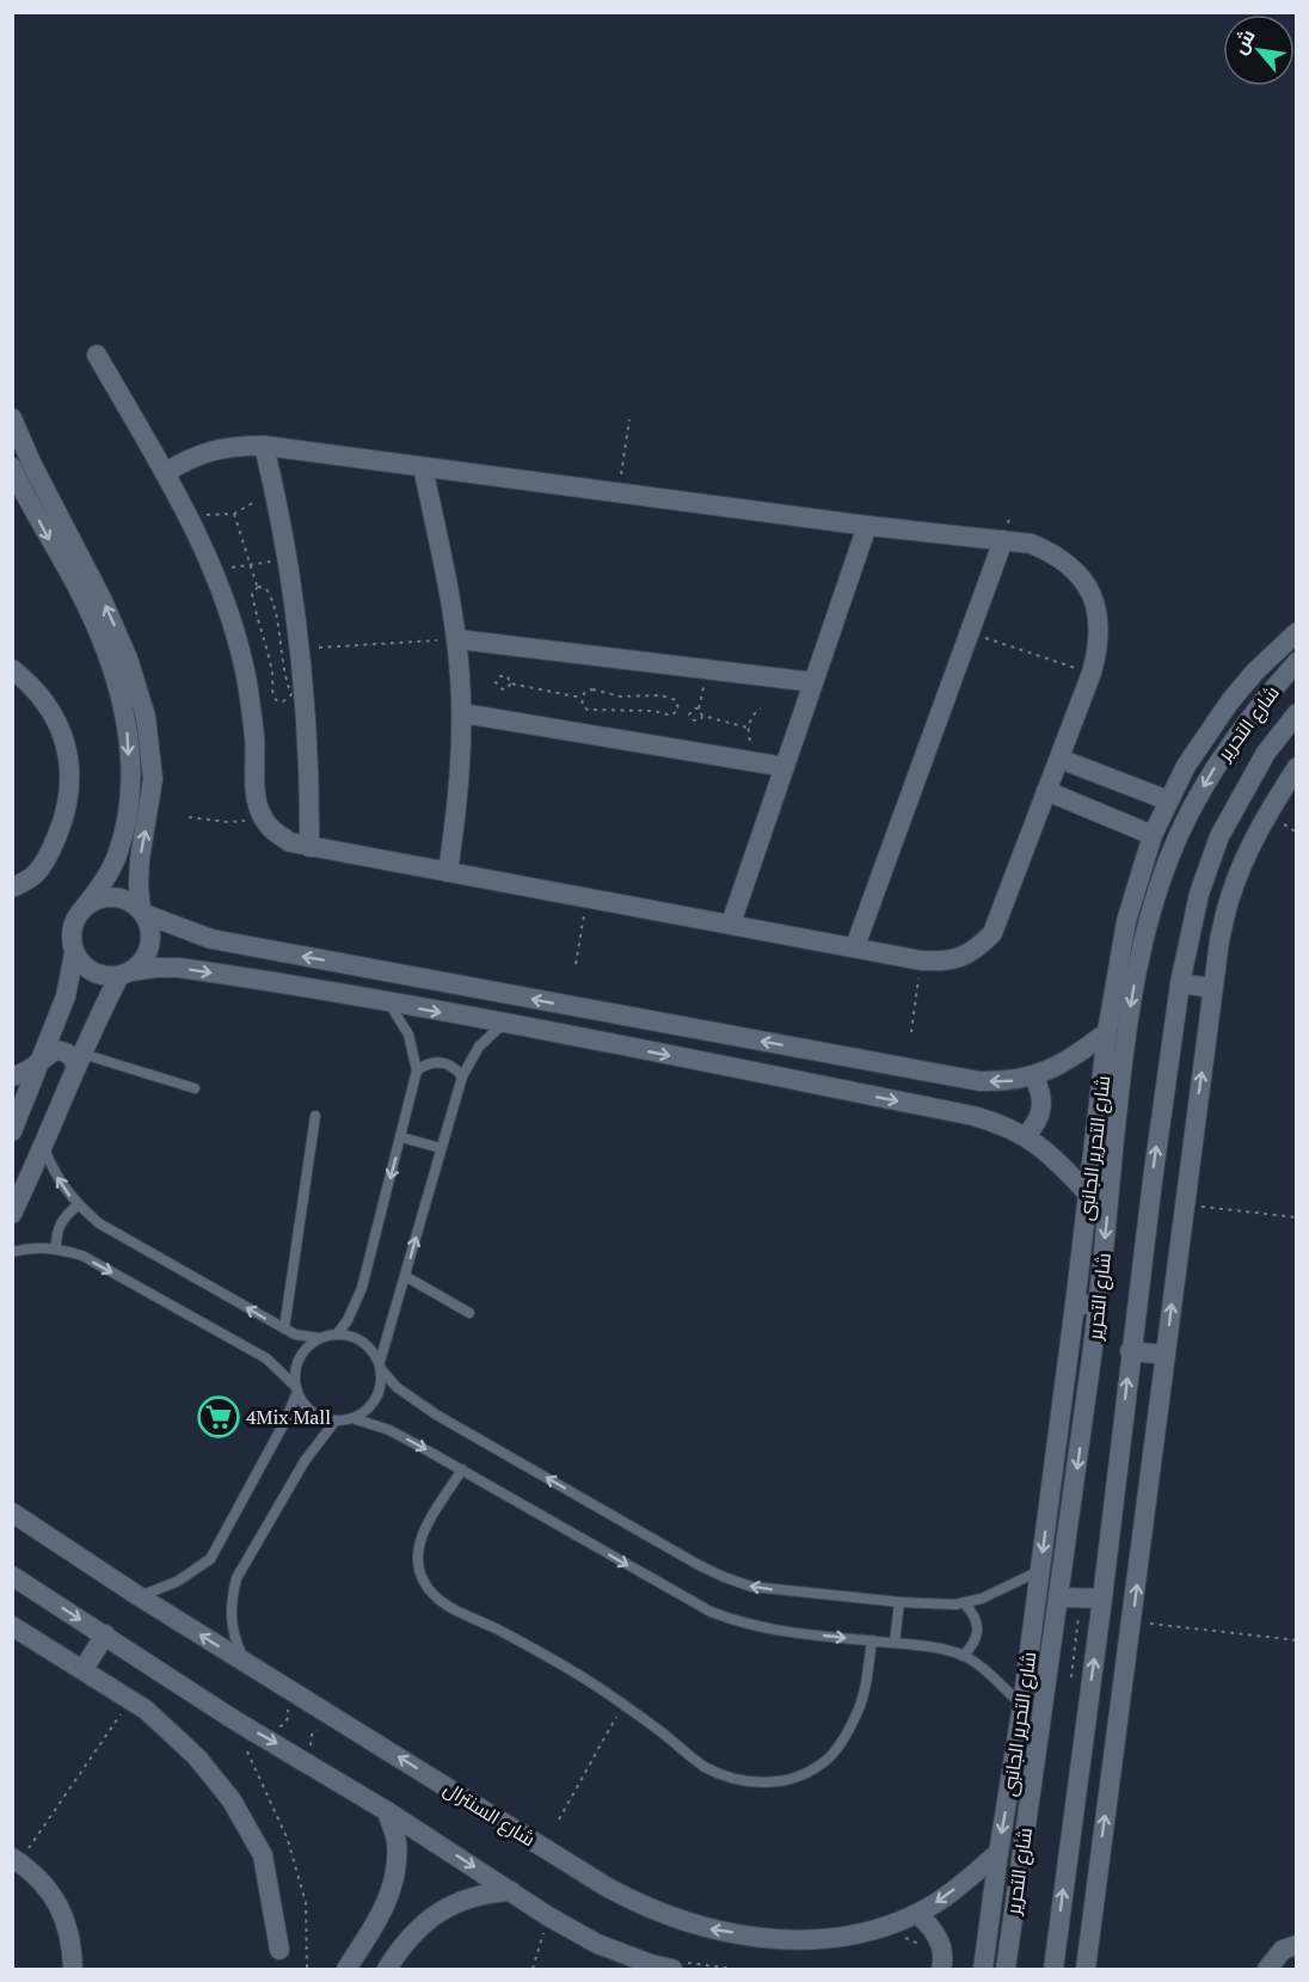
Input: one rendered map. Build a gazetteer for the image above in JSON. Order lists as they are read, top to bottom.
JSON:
{
  "streets": {
    "street": ["شارع التحرير", "شارع التحرير الجانبى", "شارع السنترال"]
  },
  "crossings": [
    ["شارع التحرير", "شارع التحرير الجانبى"],
    ["شارع التحرير الجانبى", "شارع السنترال"]
  ],
  "places": {
    "supermarket": ["4Mix Mall"]
  },
  "north": "top left"
}
